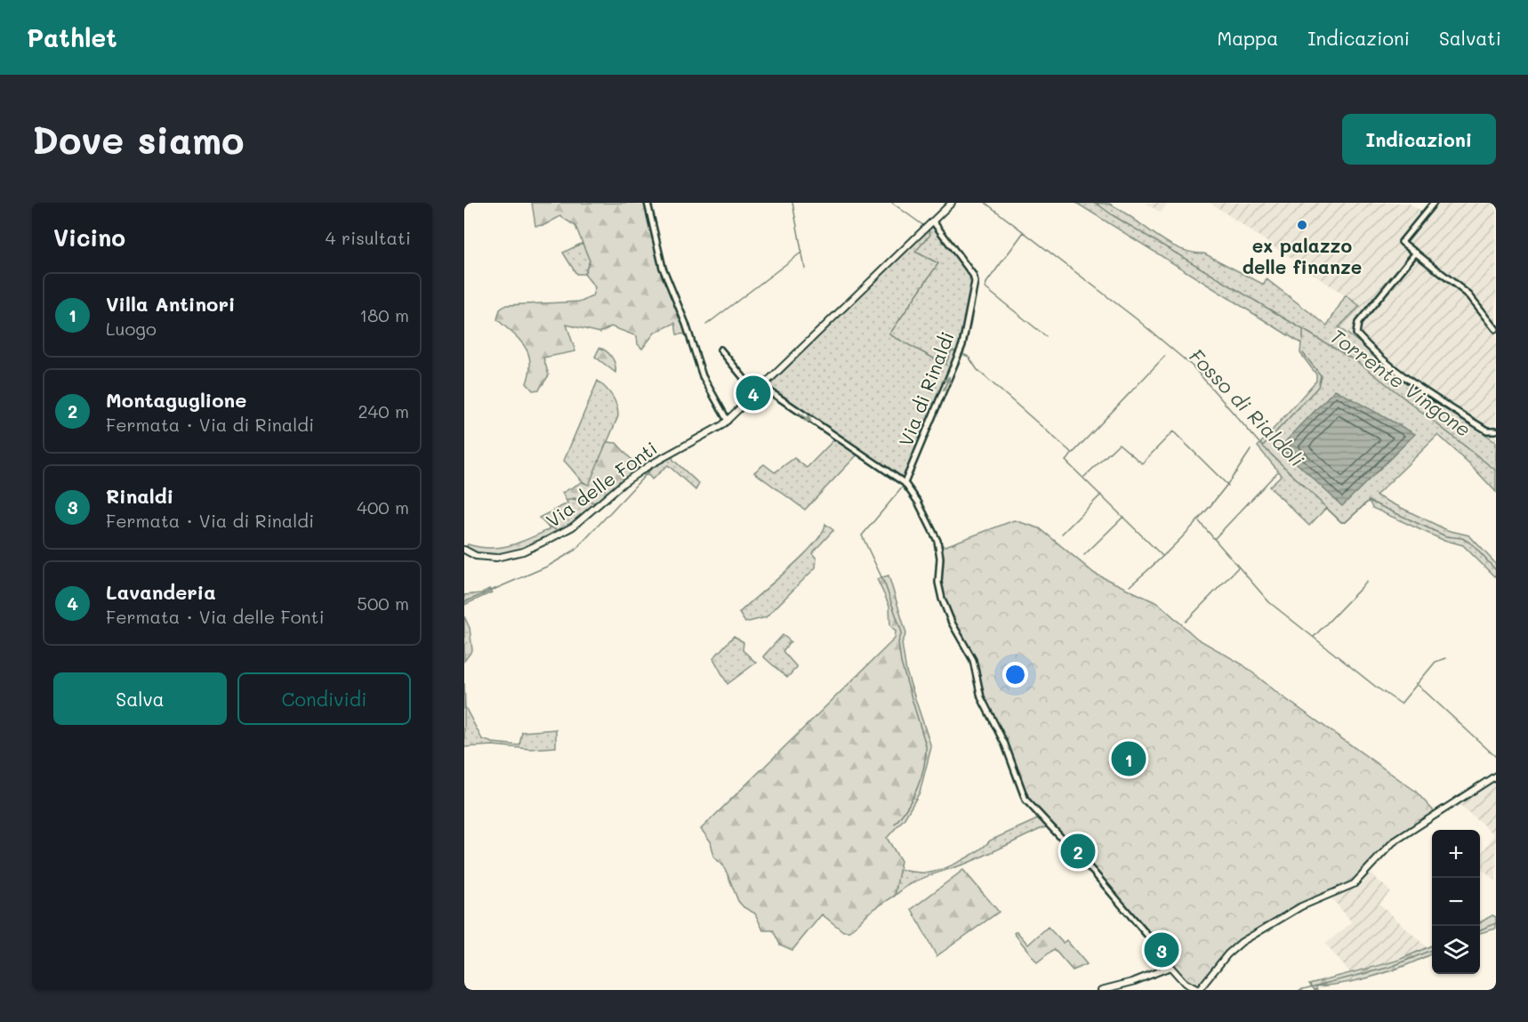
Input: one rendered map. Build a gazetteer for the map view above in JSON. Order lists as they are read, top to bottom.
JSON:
{
  "streets": {
    "street": ["Via di Rinaldi", "Via delle Fonti"]
  },
  "crossings": [
    ["Via di Rinaldi", "Via delle Fonti"]
  ],
  "one_way": ["Via di Rinaldi"],
  "water": ["Torrente Vingone", "Fosso di Rialdoli"],
  "places": ["ex palazzo delle finanze"],
  "page": {
    "header": "Pathlet",
    "nav": ["Mappa", "Indicazioni", "Salvati"],
    "buttons": [
      "Indicazioni",
      ["Salva", "Condividi"]
    ],
    "title": "Dove siamo",
    "heading": ["Vicino", "4 risultati"],
    "list": [
      {
        "mark": "1",
        "name": "Villa Antinori",
        "note": "Luogo",
        "value": "180 m"
      },
      {
        "mark": "2",
        "name": "Montaguglione",
        "note": "Fermata · Via di Rinaldi",
        "value": "240 m"
      },
      {
        "mark": "3",
        "name": "Rinaldi",
        "note": "Fermata · Via di Rinaldi",
        "value": "400 m"
      },
      {
        "mark": "4",
        "name": "Lavanderia",
        "note": "Fermata · Via delle Fonti",
        "value": "500 m"
      }
    ],
    "pins": [
      "4",
      "1",
      "2",
      "3"
    ],
    "map_buttons": ["+", "−"]
  }
}
